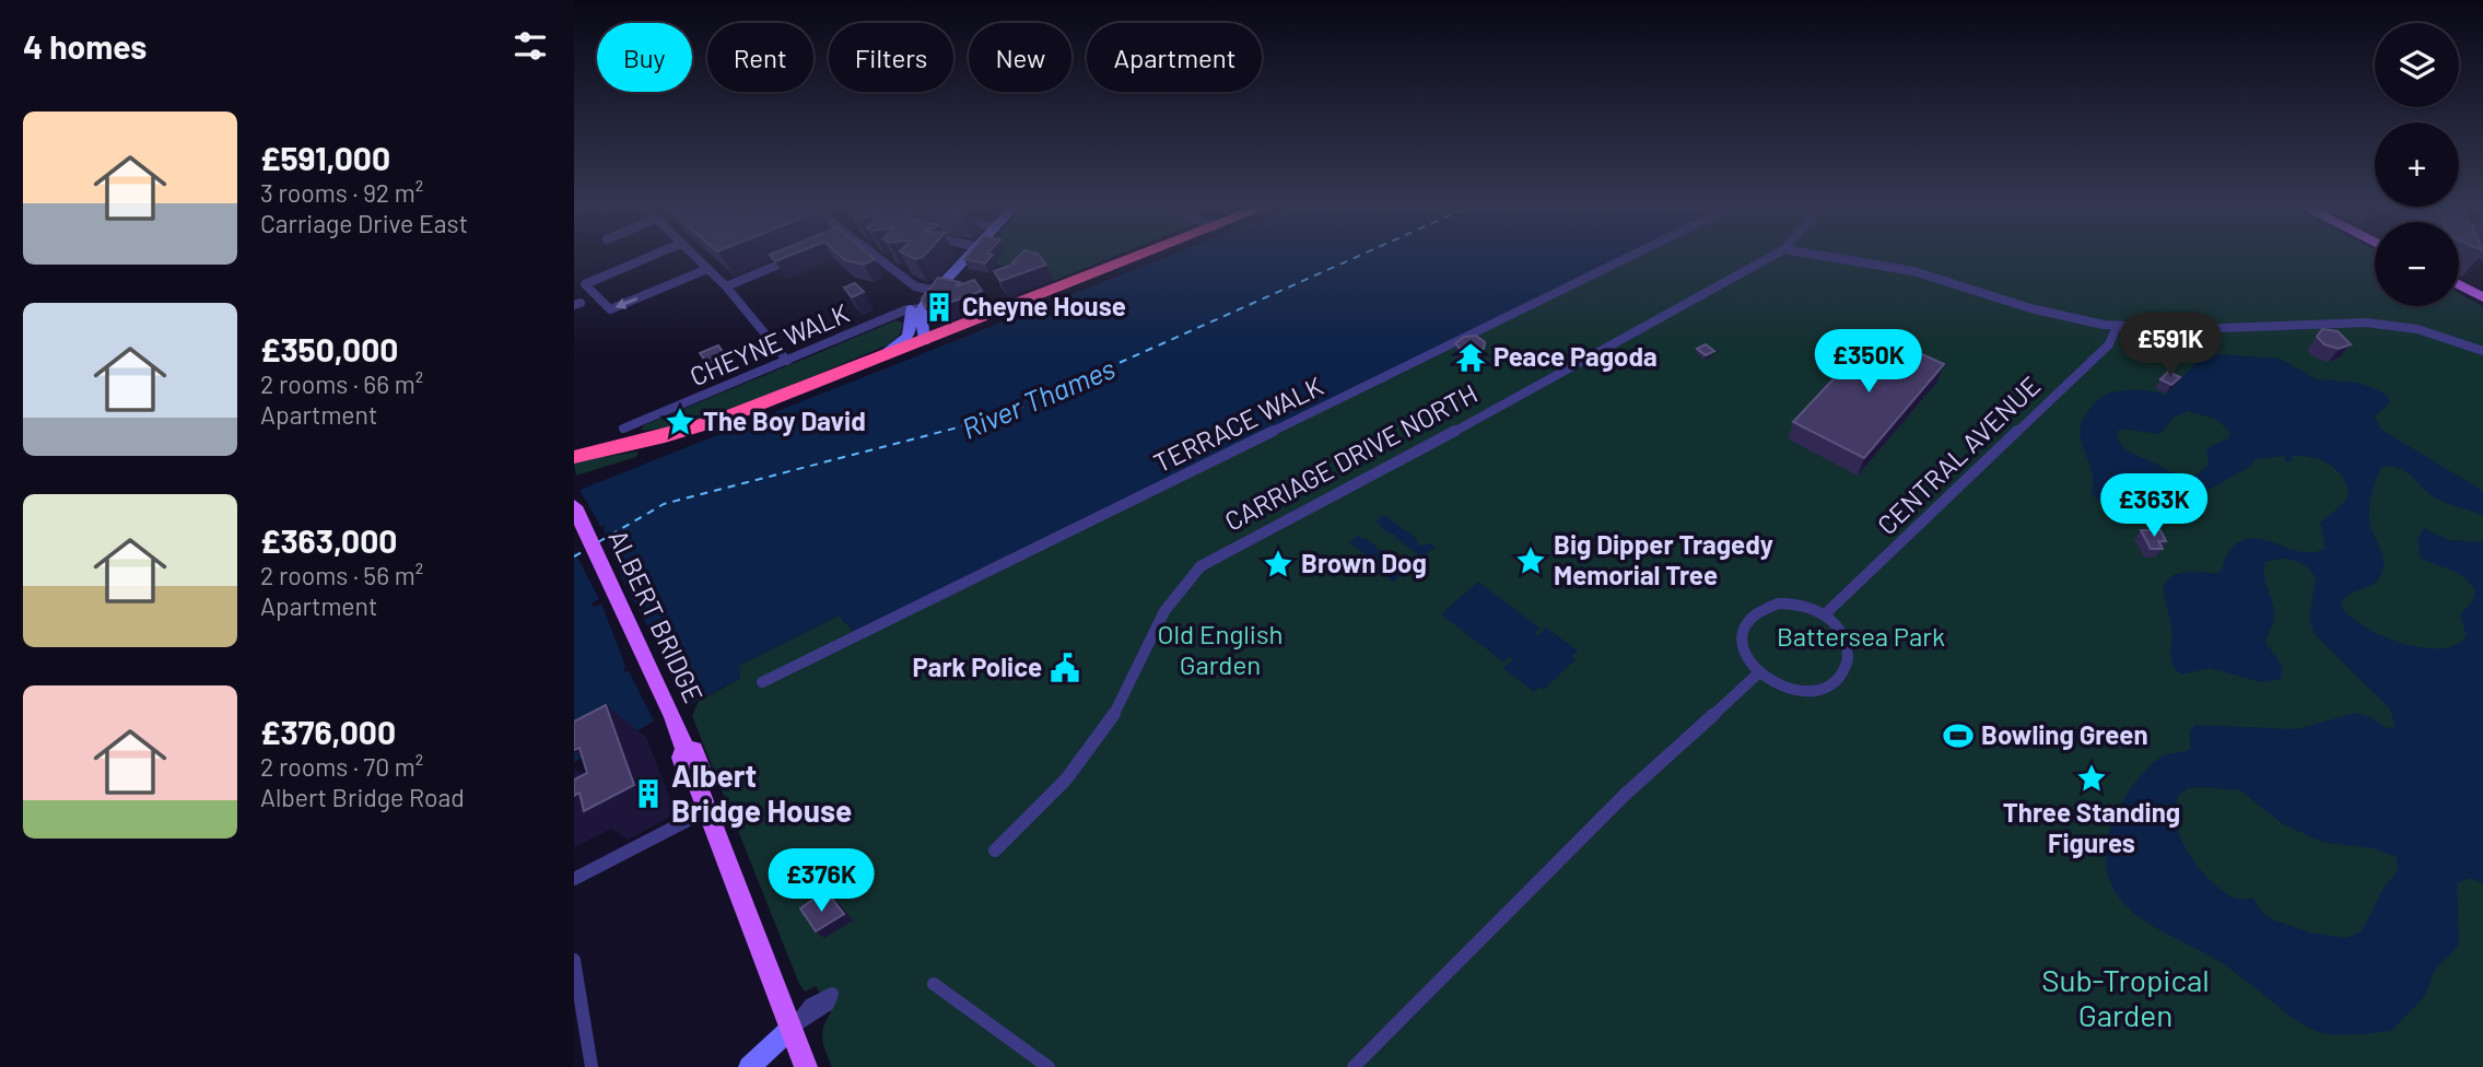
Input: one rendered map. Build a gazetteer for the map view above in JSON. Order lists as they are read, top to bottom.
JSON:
{
  "streets": {
    "main road": ["ALBERT BRIDGE"],
    "street": [
      "CHEYNE WALK",
      "TERRACE WALK",
      "CENTRAL AVENUE",
      "CARRIAGE DRIVE NORTH"
    ]
  },
  "water": ["River Thames"],
  "parks": ["Old English Garden", "Battersea Park", "Sub-Tropical Garden"],
  "places": {
    "building": ["Cheyne House", "Albert Bridge House"],
    "temple": ["Peace Pagoda"],
    "place": [
      "The Boy David",
      "Big Dipper Tragedy Memorial Tree",
      "Brown Dog",
      "Three Standing Figures"
    ],
    "public building": ["Park Police"],
    "sports": ["Bowling Green"]
  },
  "page": {
    "heading": "4 homes",
    "map_buttons": ["+", "−"],
    "chip": [
      "Buy",
      "Rent",
      "Filters",
      "New",
      "Apartment"
    ],
    "list": [
      {
        "name": "£591,000",
        "note": "3 rooms · 92 m² · Carriage Drive East"
      },
      {
        "name": "£350,000",
        "note": "2 rooms · 66 m² · Apartment"
      },
      {
        "name": "£363,000",
        "note": "2 rooms · 56 m² · Apartment"
      },
      {
        "name": "£376,000",
        "note": "2 rooms · 70 m² · Albert Bridge Road"
      }
    ],
    "price": [
      "£591K",
      "£350K",
      "£363K",
      "£376K"
    ]
  }
}
